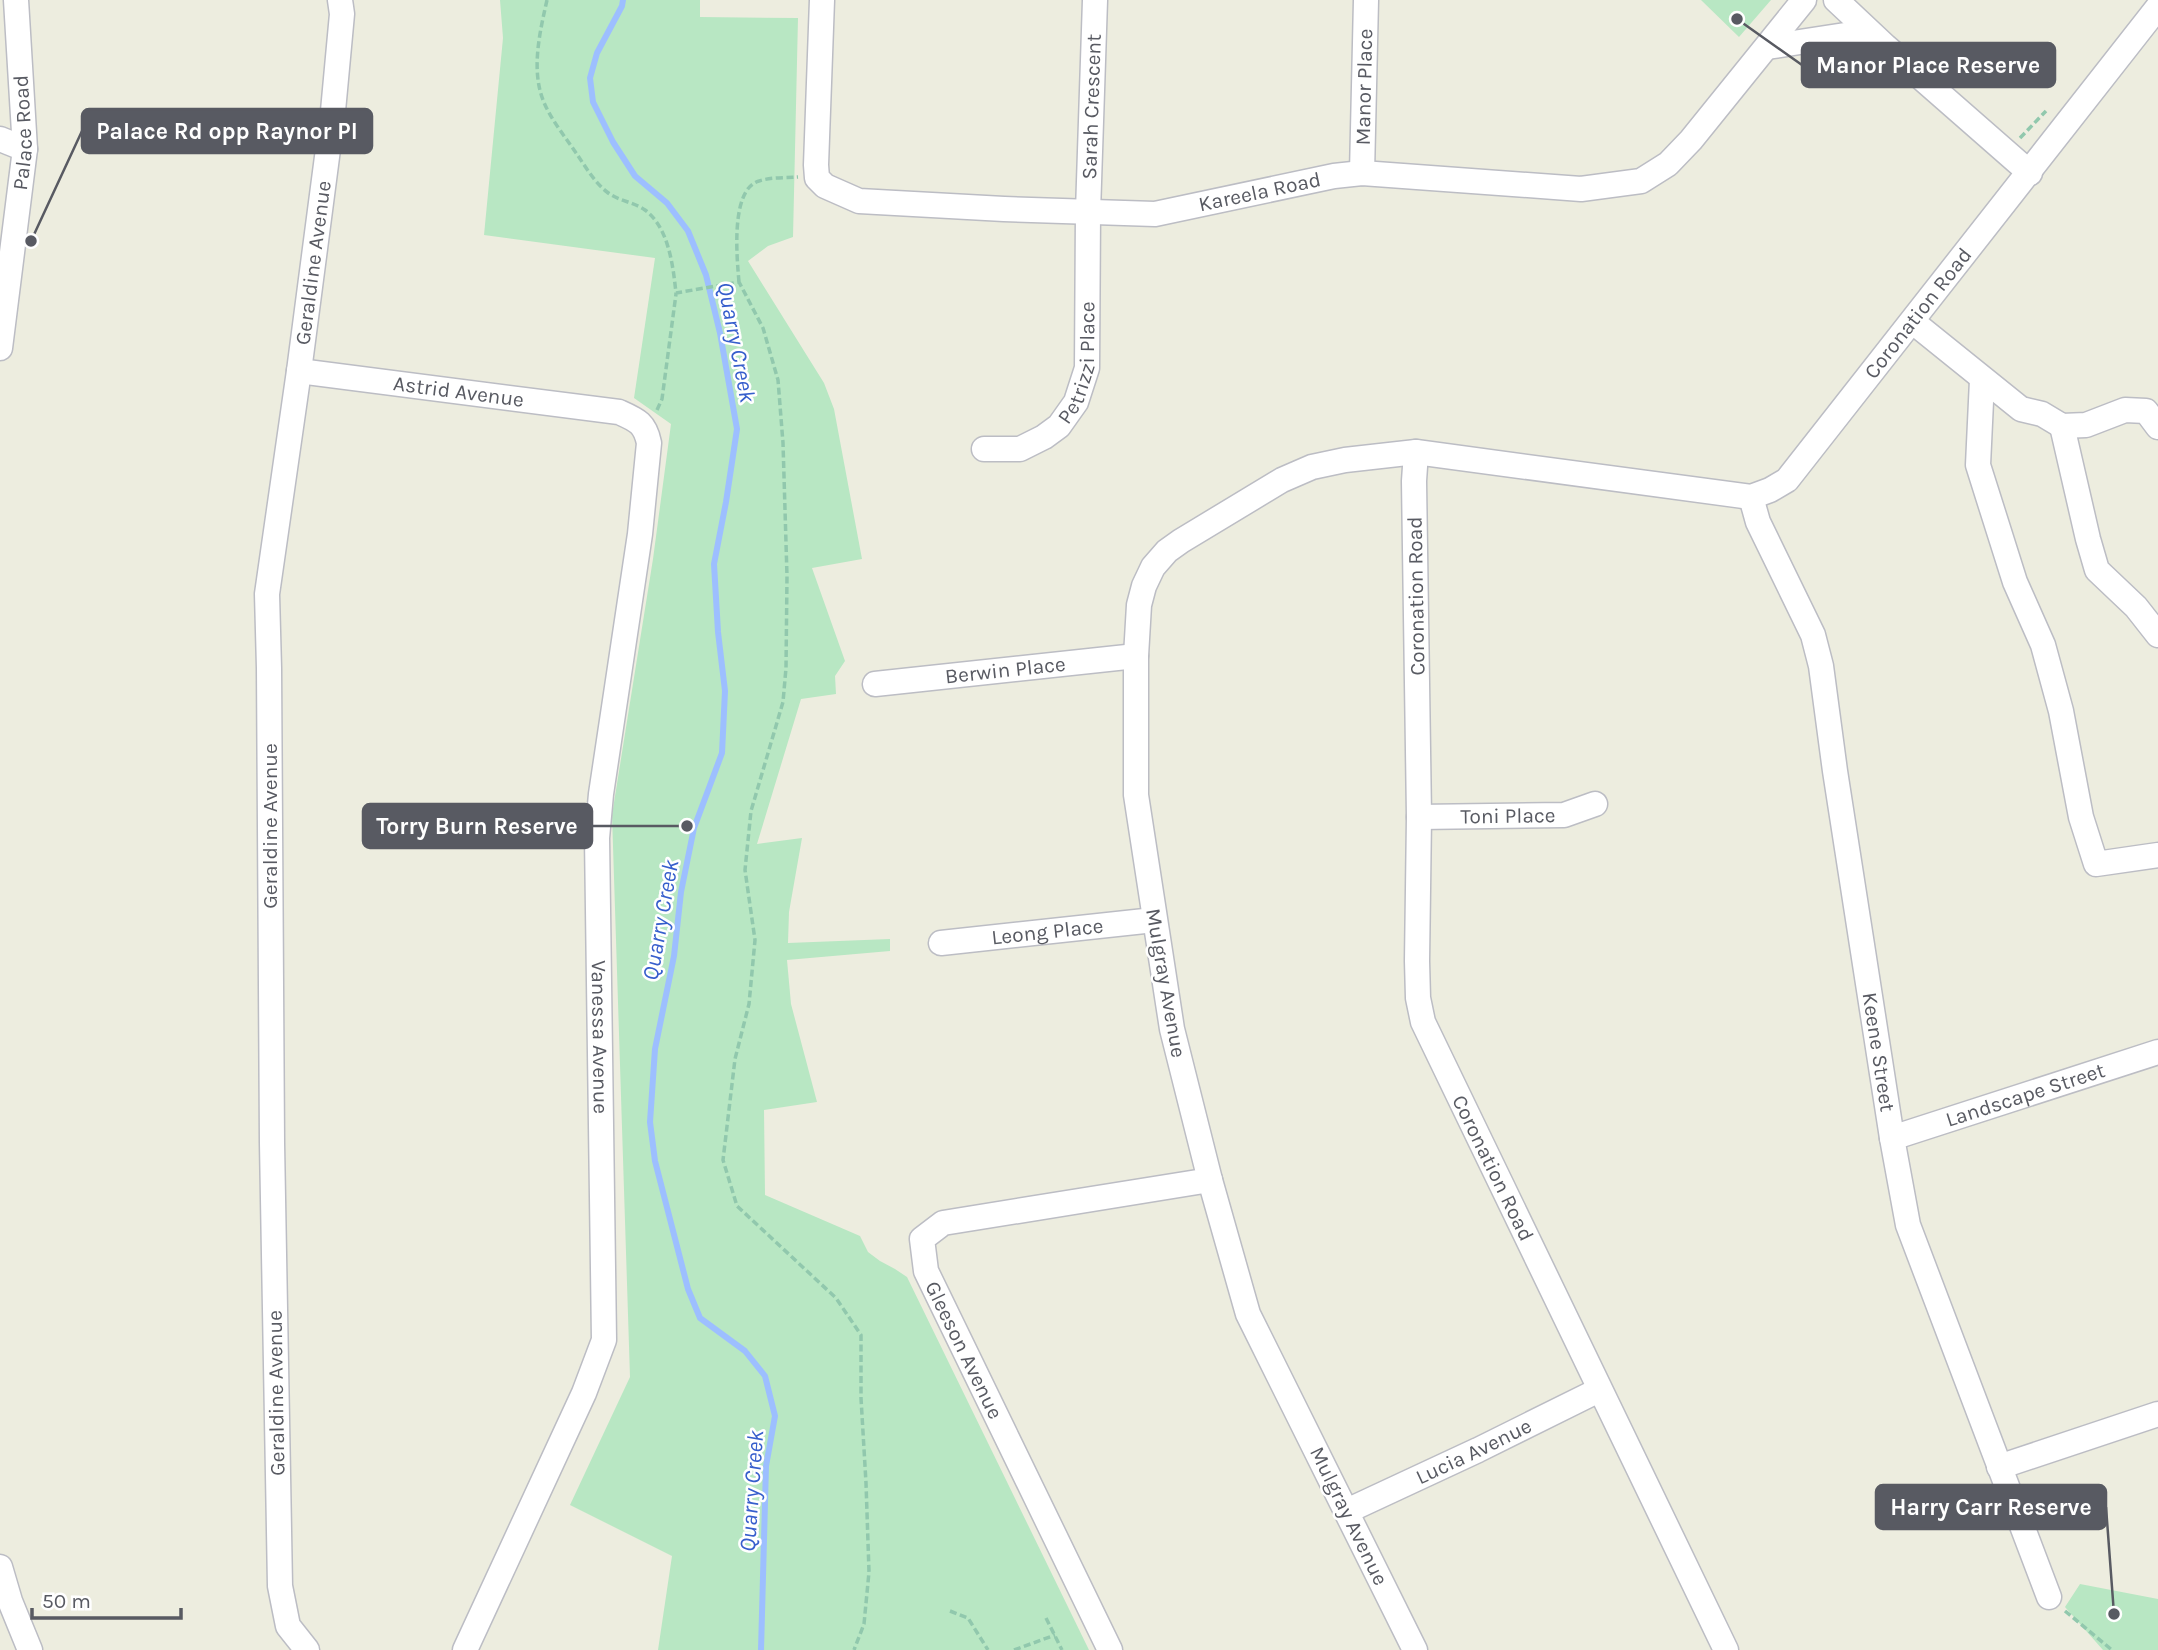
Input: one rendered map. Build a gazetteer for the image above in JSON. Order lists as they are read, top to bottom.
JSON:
{
  "streets": {
    "street": [
      "Manor Place",
      "Sarah Crescent",
      "Palace Road",
      "Kareela Road",
      "Geraldine Avenue",
      "Coronation Road",
      "Petrizzi Place",
      "Astrid Avenue",
      "Berwin Place",
      "Toni Place",
      "Leong Place",
      "Mulgray Avenue",
      "Vanessa Avenue",
      "Keene Street",
      "Landscape Street",
      "Gleeson Avenue",
      "Lucia Avenue"
    ]
  },
  "crossings": [
    ["Manor Place", "Kareela Road"],
    ["Sarah Crescent", "Kareela Road"],
    ["Sarah Crescent", "Petrizzi Place"],
    ["Kareela Road", "Petrizzi Place"],
    ["Geraldine Avenue", "Astrid Avenue"],
    ["Coronation Road", "Toni Place"],
    ["Coronation Road", "Mulgray Avenue"],
    ["Coronation Road", "Keene Street"],
    ["Coronation Road", "Lucia Avenue"],
    ["Astrid Avenue", "Vanessa Avenue"],
    ["Berwin Place", "Mulgray Avenue"],
    ["Leong Place", "Mulgray Avenue"],
    ["Mulgray Avenue", "Gleeson Avenue"],
    ["Mulgray Avenue", "Lucia Avenue"],
    ["Keene Street", "Landscape Street"]
  ],
  "water": ["Quarry Creek"],
  "places": [
    "Manor Place Reserve",
    "Palace Rd opp Raynor Pl",
    "Torry Burn Reserve",
    "Harry Carr Reserve"
  ],
  "scale_bar": "50 m"
}
